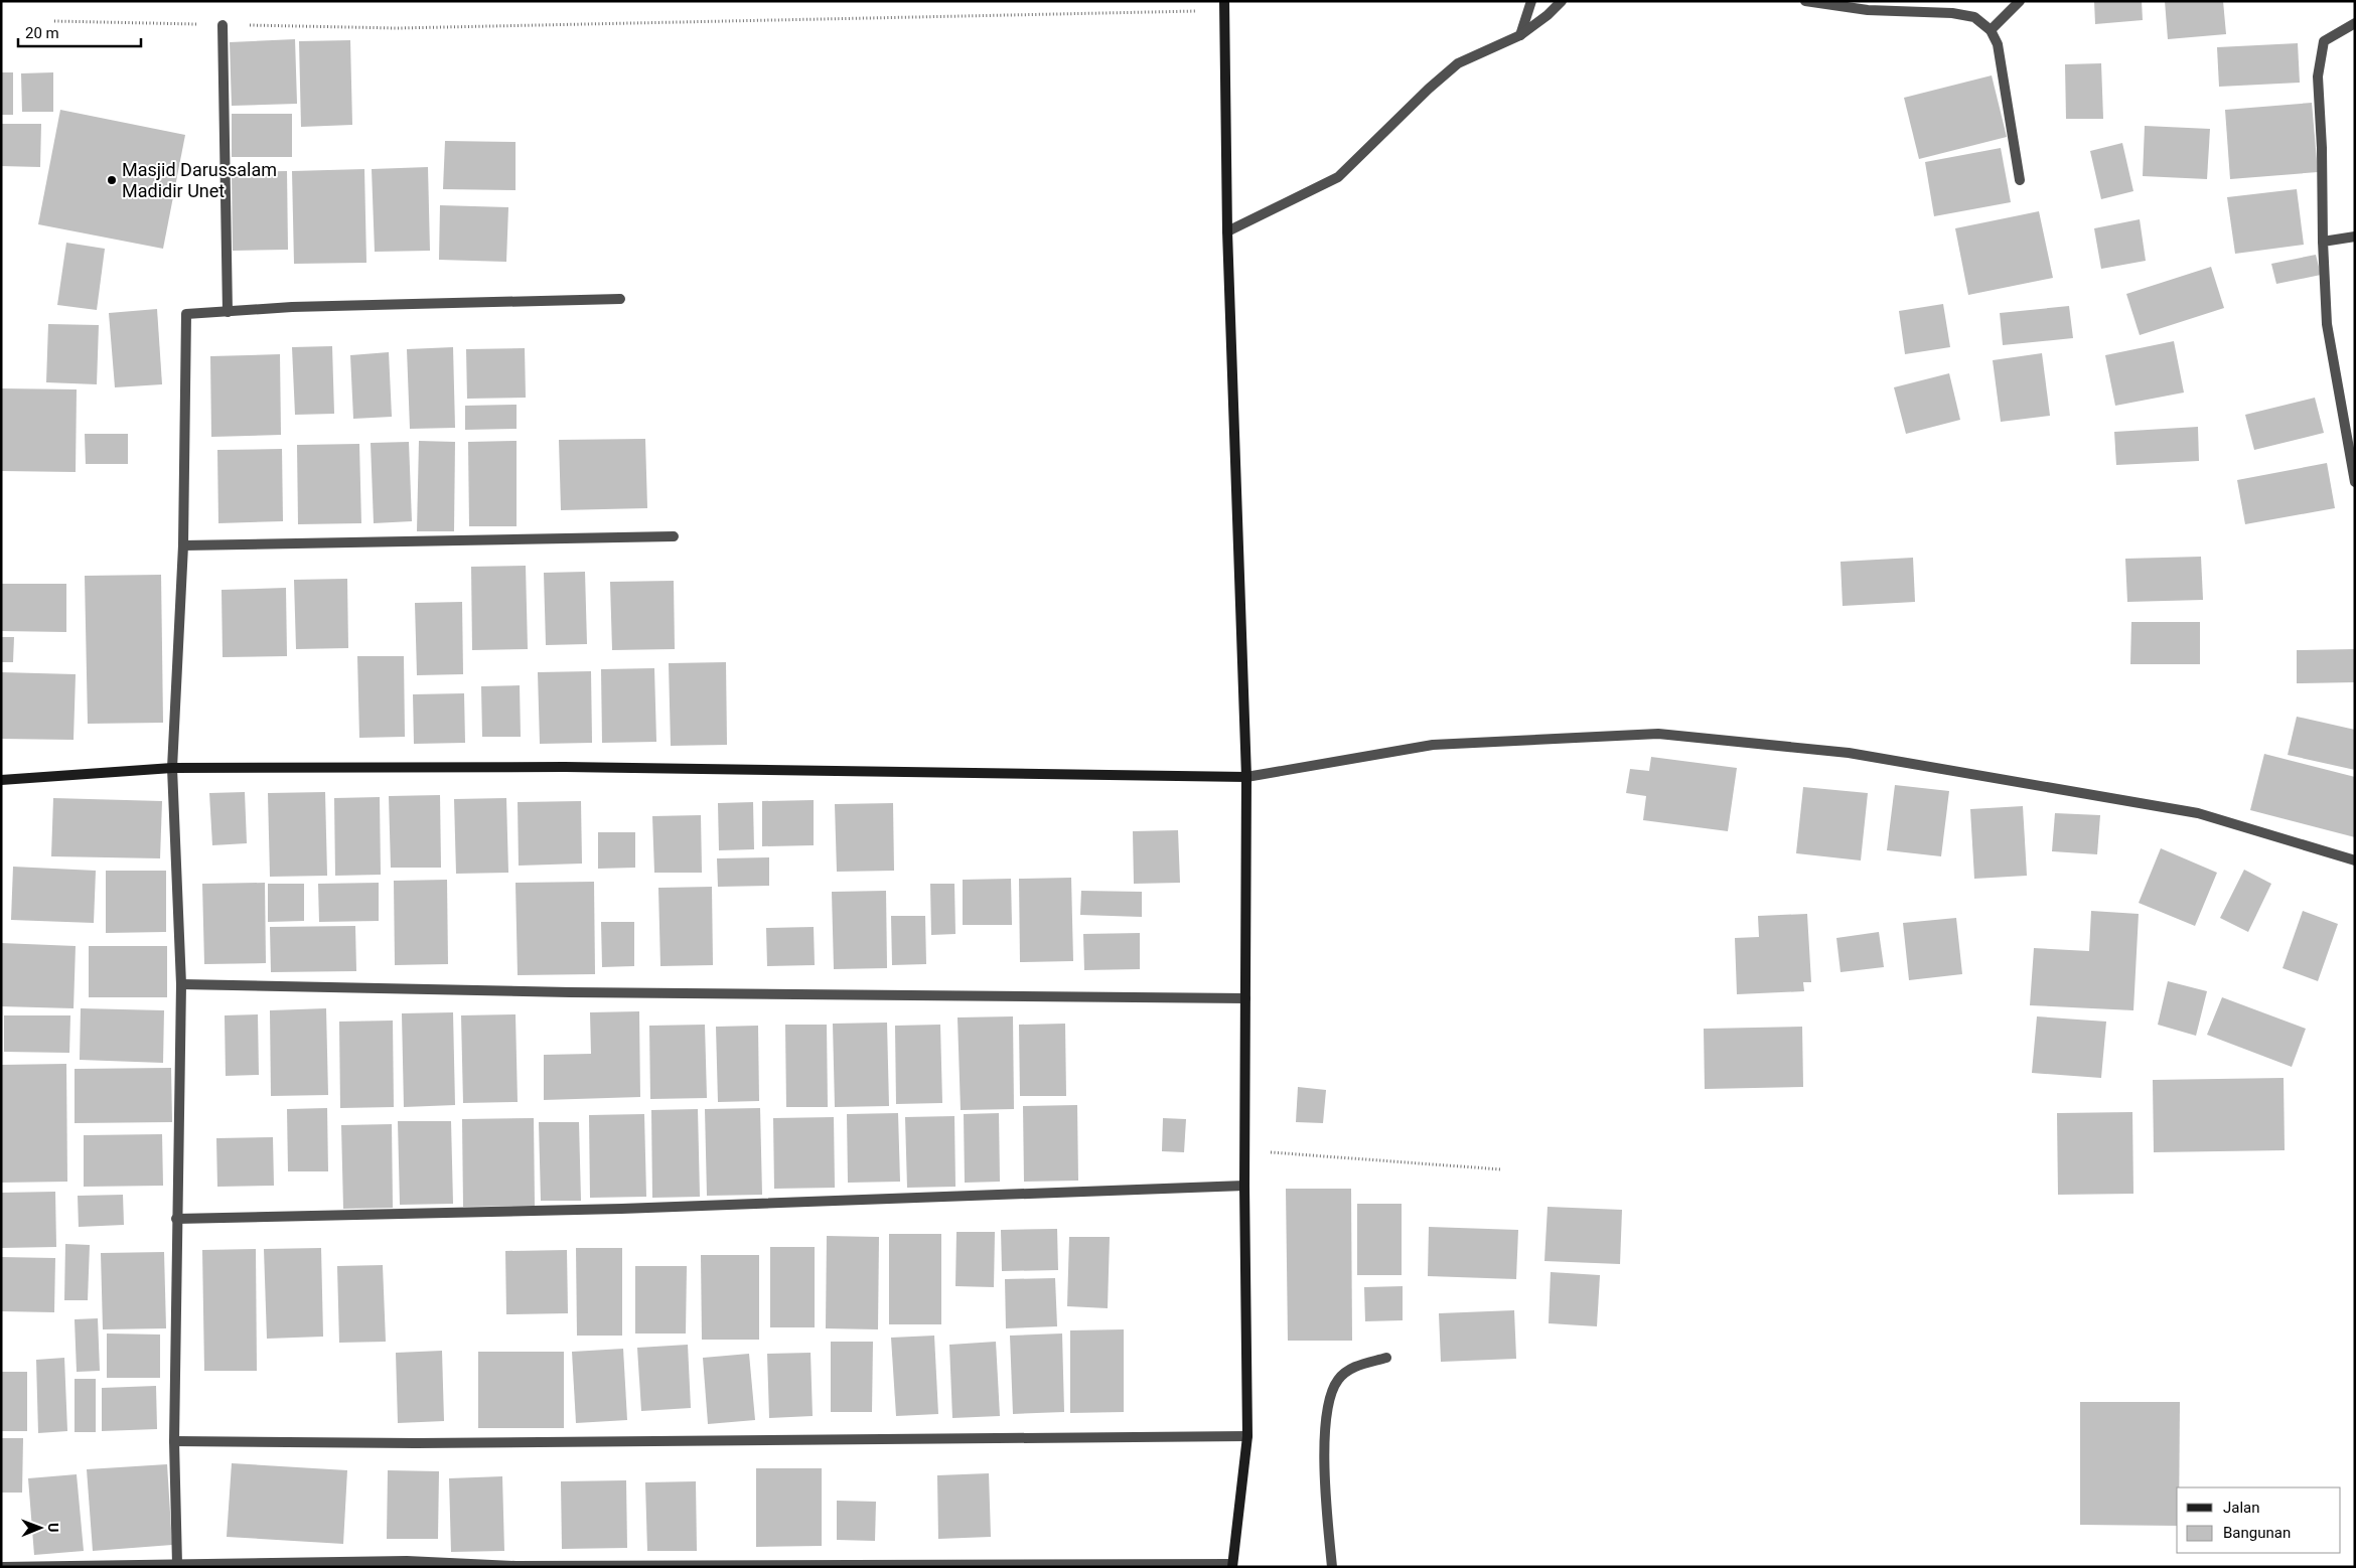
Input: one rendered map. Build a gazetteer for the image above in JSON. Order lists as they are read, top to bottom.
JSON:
{
  "places": ["Masjid Darussalam Madidir Unet"],
  "legend": ["Jalan", "Bangunan"],
  "scale_bar": "20 m",
  "north": "right"
}
